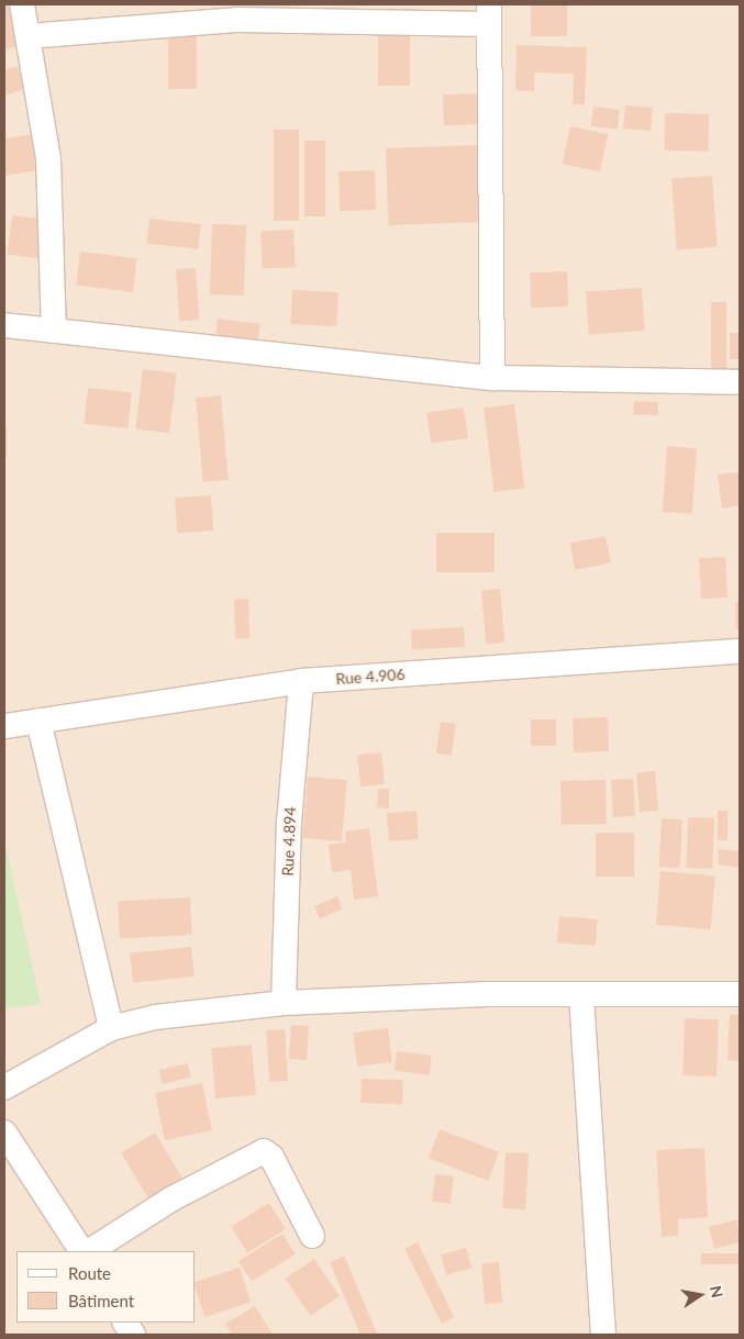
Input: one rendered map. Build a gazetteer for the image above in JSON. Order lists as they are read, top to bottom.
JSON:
{
  "streets": {
    "street": ["Rue 4.906", "Rue 4.894"]
  },
  "crossings": [
    ["Rue 4.906", "Rue 4.894"]
  ],
  "legend": ["Route", "Bâtiment"],
  "north": "right"
}
